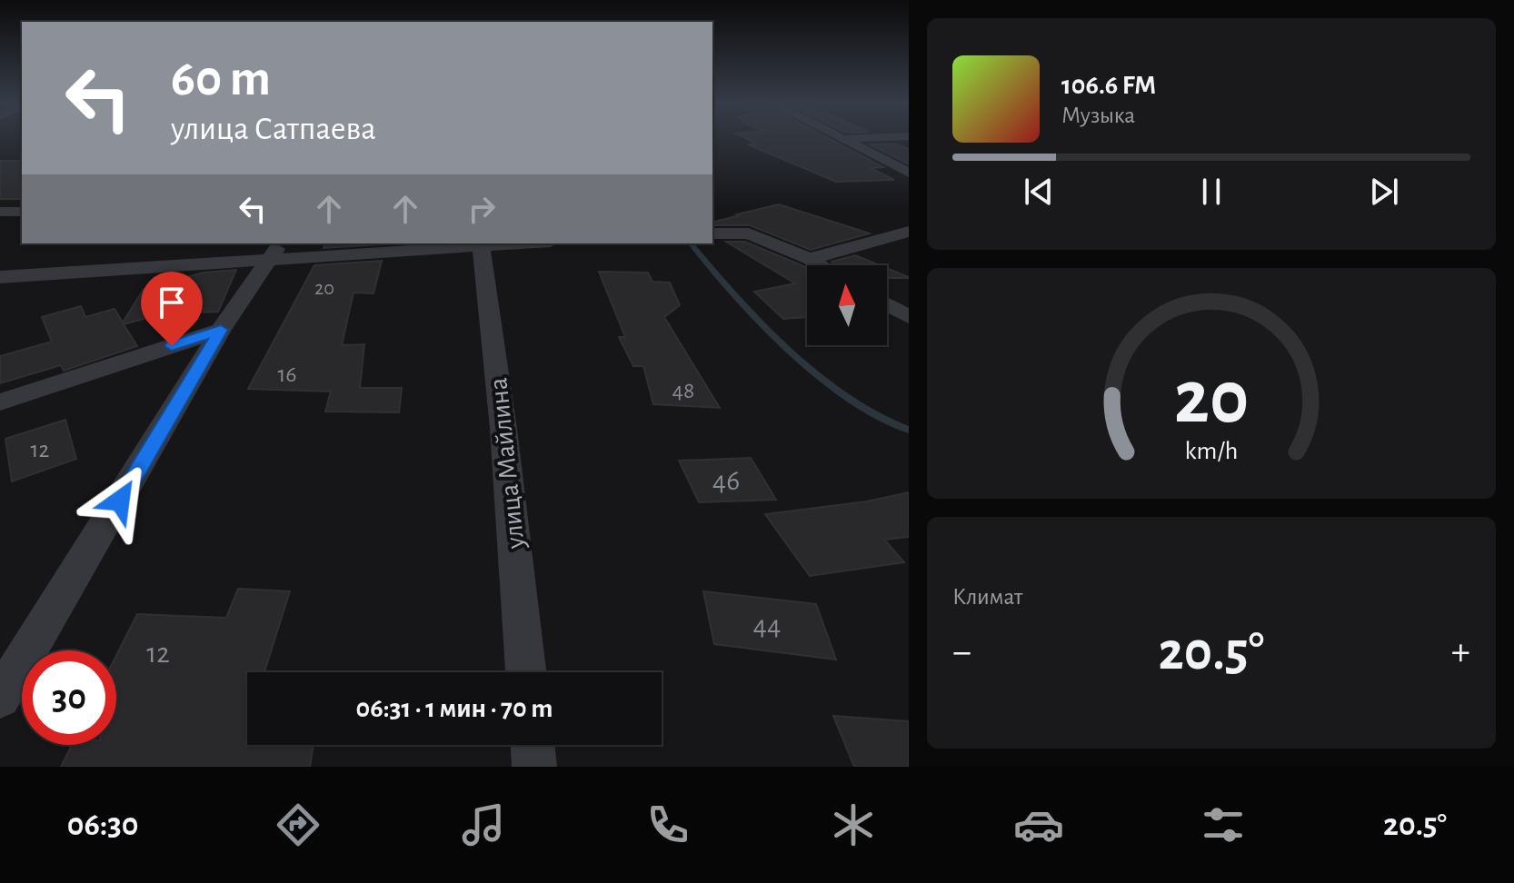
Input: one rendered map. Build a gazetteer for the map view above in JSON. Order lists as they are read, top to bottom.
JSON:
{
  "streets": {
    "street": ["улица Майлина"]
  },
  "house_numbers": [
    "20",
    "16",
    "48",
    "12",
    "46",
    "44",
    "12"
  ],
  "north": "top",
  "page": {
    "turn": ["60 m", "улица Сатпаева"],
    "song": ["106.6 FM", "Музыка"],
    "tile": "Климат",
    "heat": ["−", "20.5°", "+"],
    "limit": "30",
    "trip": "06:31 · 1 мин · 70 m",
    "tabs": ["06:30", "20.5°"],
    "gauge": ["20", "km/h"]
  }
}
